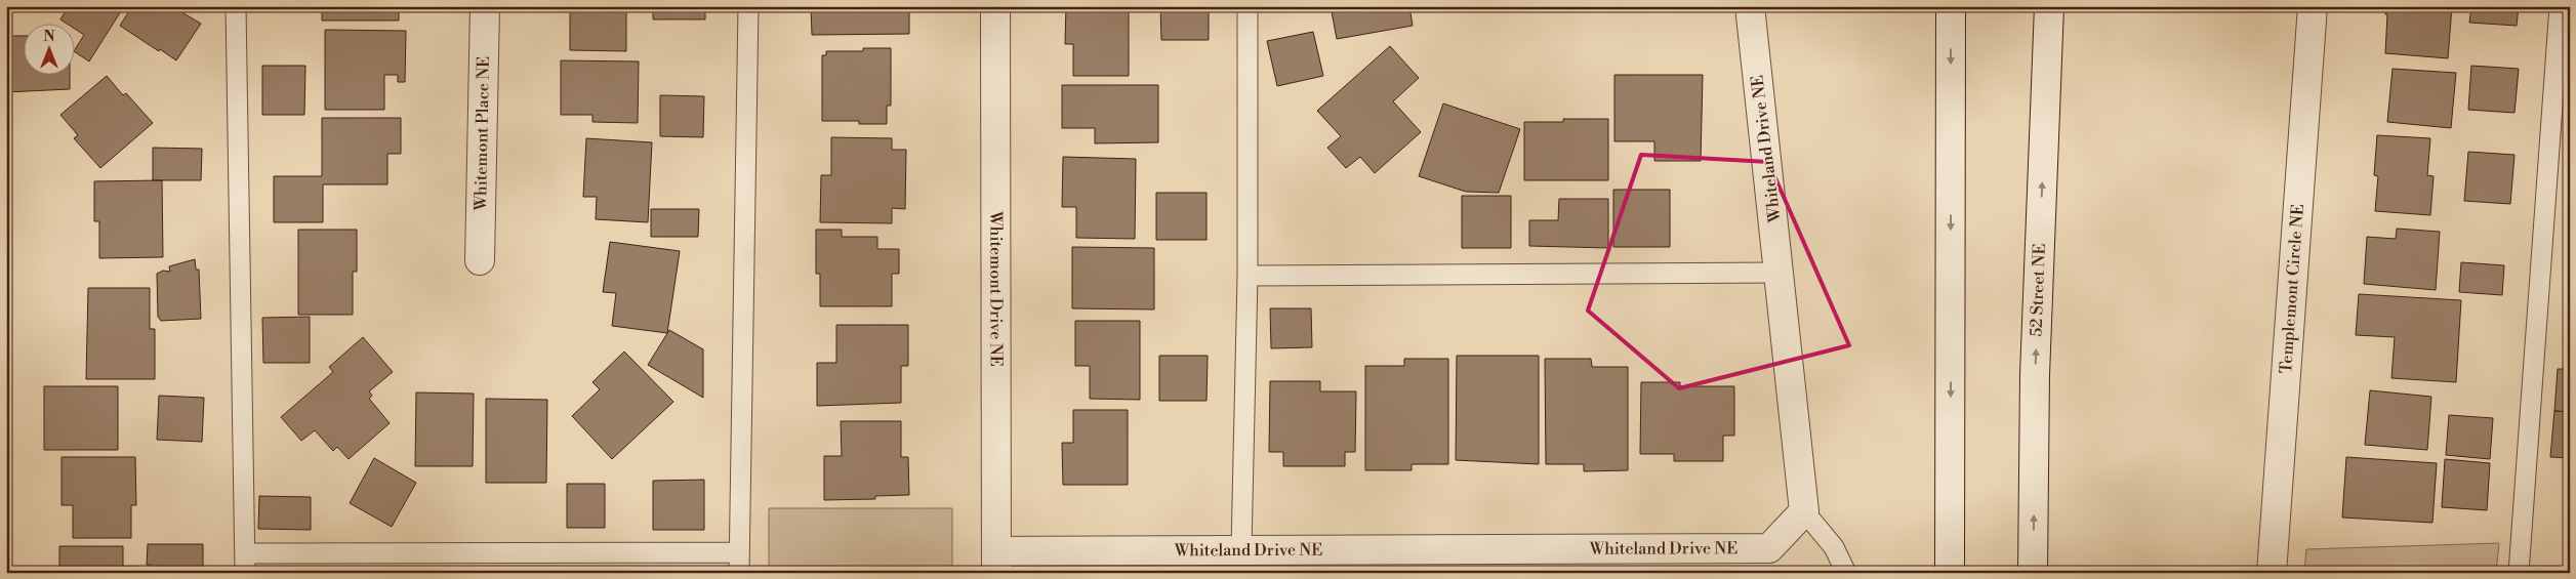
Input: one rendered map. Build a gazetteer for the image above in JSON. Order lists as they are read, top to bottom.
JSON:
{
  "streets": {
    "street": [
      "Whitemont Place NE",
      "Whiteland Drive NE",
      "52 Street NE",
      "Templemont Circle NE",
      "Whitemont Drive NE"
    ]
  },
  "crossings": [
    ["Whiteland Drive NE", "Whitemont Drive NE"]
  ],
  "north": "top"
}
